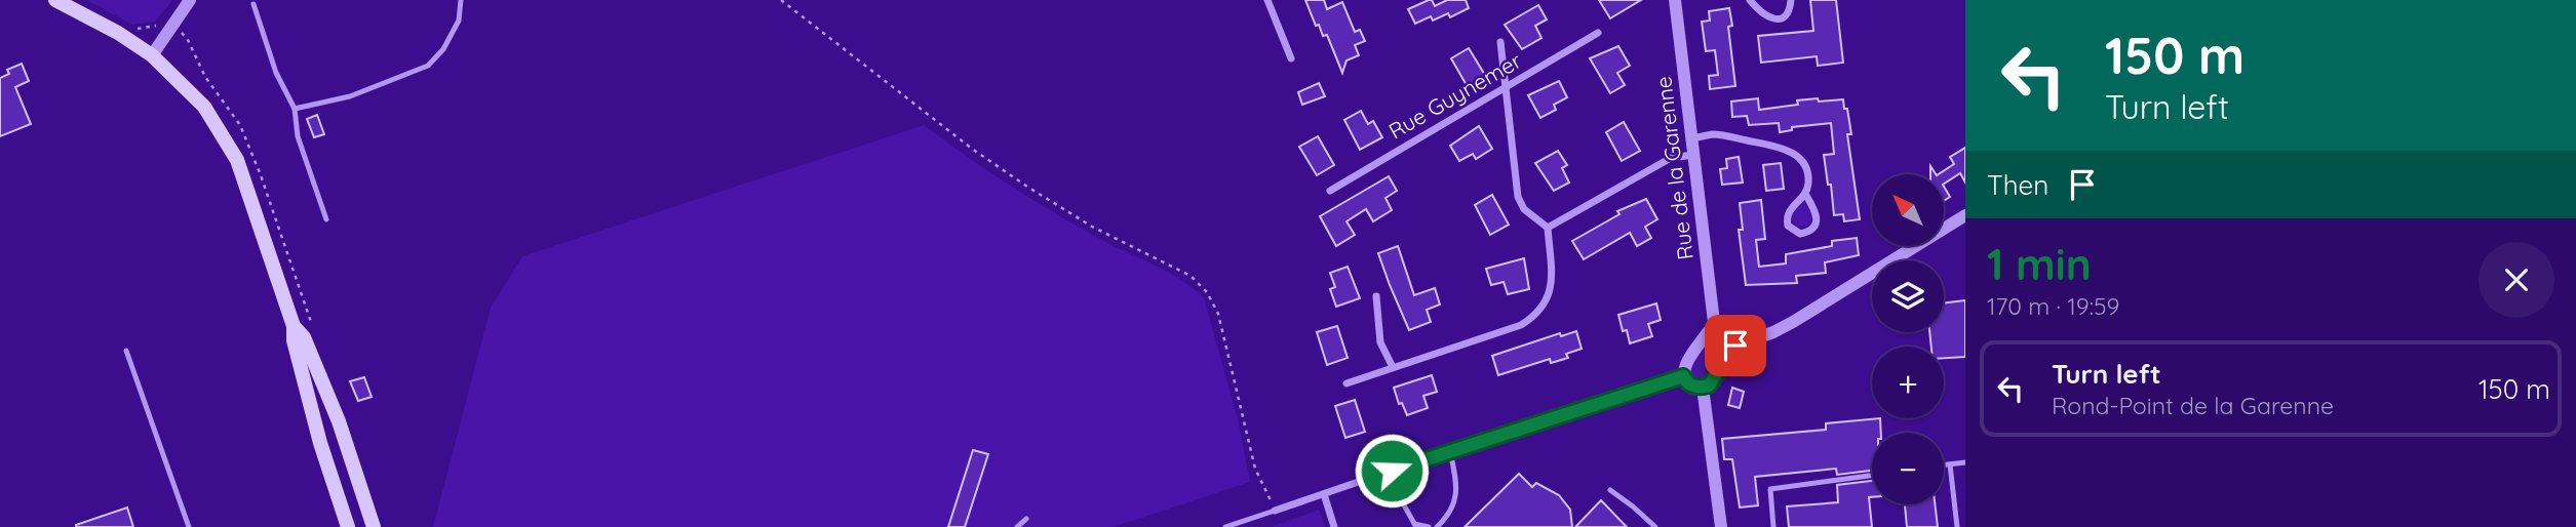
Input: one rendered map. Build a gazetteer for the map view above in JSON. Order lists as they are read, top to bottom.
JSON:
{
  "streets": {
    "street": ["Rue Guynemer", "Rue de la Garenne"]
  },
  "north": "top left",
  "page": {
    "turn": ["150 m", "Turn left"],
    "then": "Then",
    "map_buttons": ["+", "−"],
    "heading": ["1 min", "170 m · 19:59"],
    "list": [
      {
        "name": "Turn left",
        "note": "Rond-Point de la Garenne",
        "value": "150 m"
      }
    ]
  }
}
